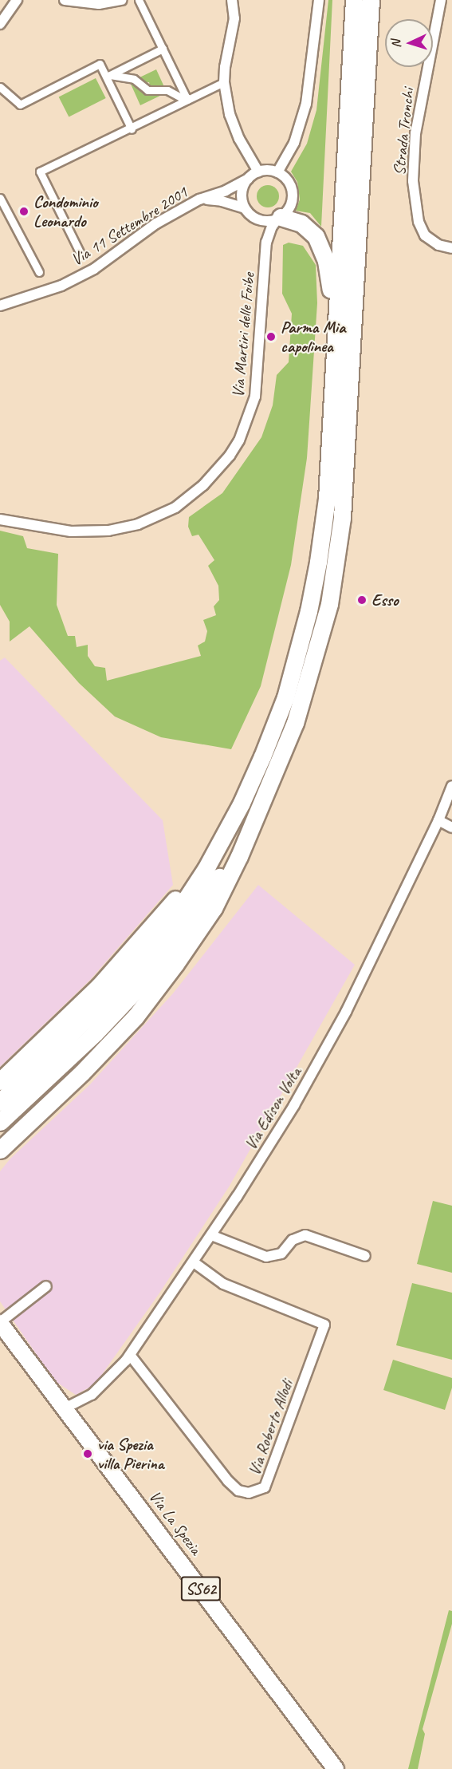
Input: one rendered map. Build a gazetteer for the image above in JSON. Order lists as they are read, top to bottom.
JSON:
{
  "streets": {
    "main road": ["Via La Spezia", "SS62"],
    "street": [
      "Strada Tronchi",
      "Via 11 Settembre 2001",
      "Via Martiri delle Foibe",
      "Via Edison Volta",
      "Via Roberto Allodi"
    ]
  },
  "crossings": [
    ["Via Edison Volta", "Via Roberto Allodi"],
    ["Via Edison Volta", "Via La Spezia"]
  ],
  "places": [
    "Condominio Leonardo",
    "Parma Mia capolinea",
    "Esso",
    "via Spezia villa Pierina"
  ],
  "north": "left"
}
